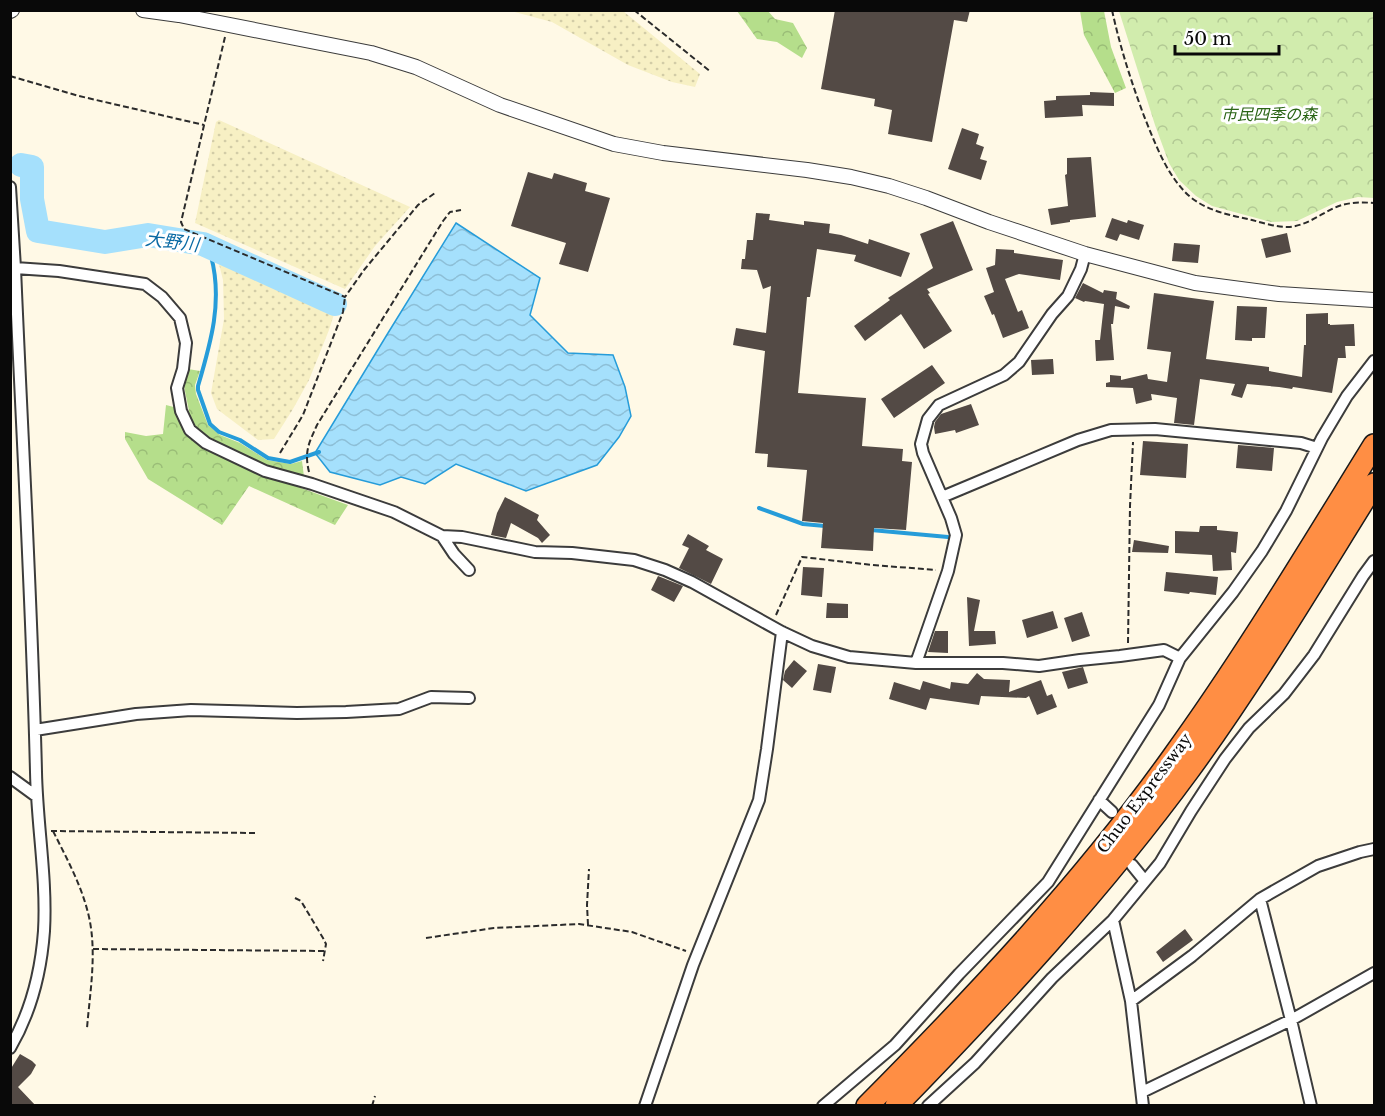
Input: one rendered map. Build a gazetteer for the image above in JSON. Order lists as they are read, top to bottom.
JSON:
{
  "streets": {
    "highway": ["Chuo Expressway"]
  },
  "water": ["大野川"],
  "parks": ["市民四季の森"],
  "scale_bar": "50 m"
}
